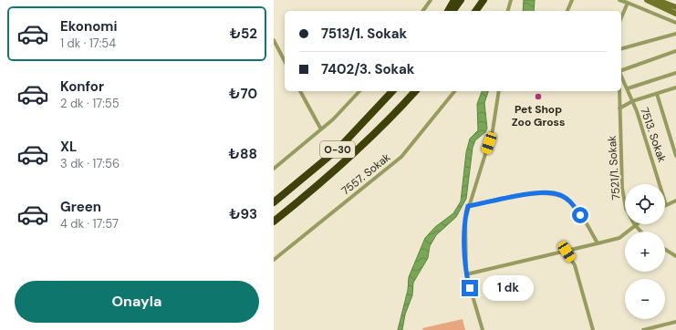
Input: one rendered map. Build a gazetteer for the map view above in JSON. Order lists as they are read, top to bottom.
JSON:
{
  "streets": {
    "highway": ["O-30"],
    "street": ["7513. Sokak", "7521/1. Sokak", "7557. Sokak"]
  },
  "places": ["Pet Shop Zoo Gross"],
  "page": {
    "list": [
      {
        "name": "Ekonomi",
        "note": "1 dk · 17:54",
        "value": "₺52"
      },
      {
        "name": "Konfor",
        "note": "2 dk · 17:55",
        "value": "₺70"
      },
      {
        "name": "XL",
        "note": "3 dk · 17:56",
        "value": "₺88"
      },
      {
        "name": "Green",
        "note": "4 dk · 17:57",
        "value": "₺93"
      }
    ],
    "banner": ["7513/1. Sokak", "7402/3. Sokak"],
    "map_buttons": ["+", "−"],
    "buttons": "Onayla",
    "bubble": "1 dk"
  }
}
